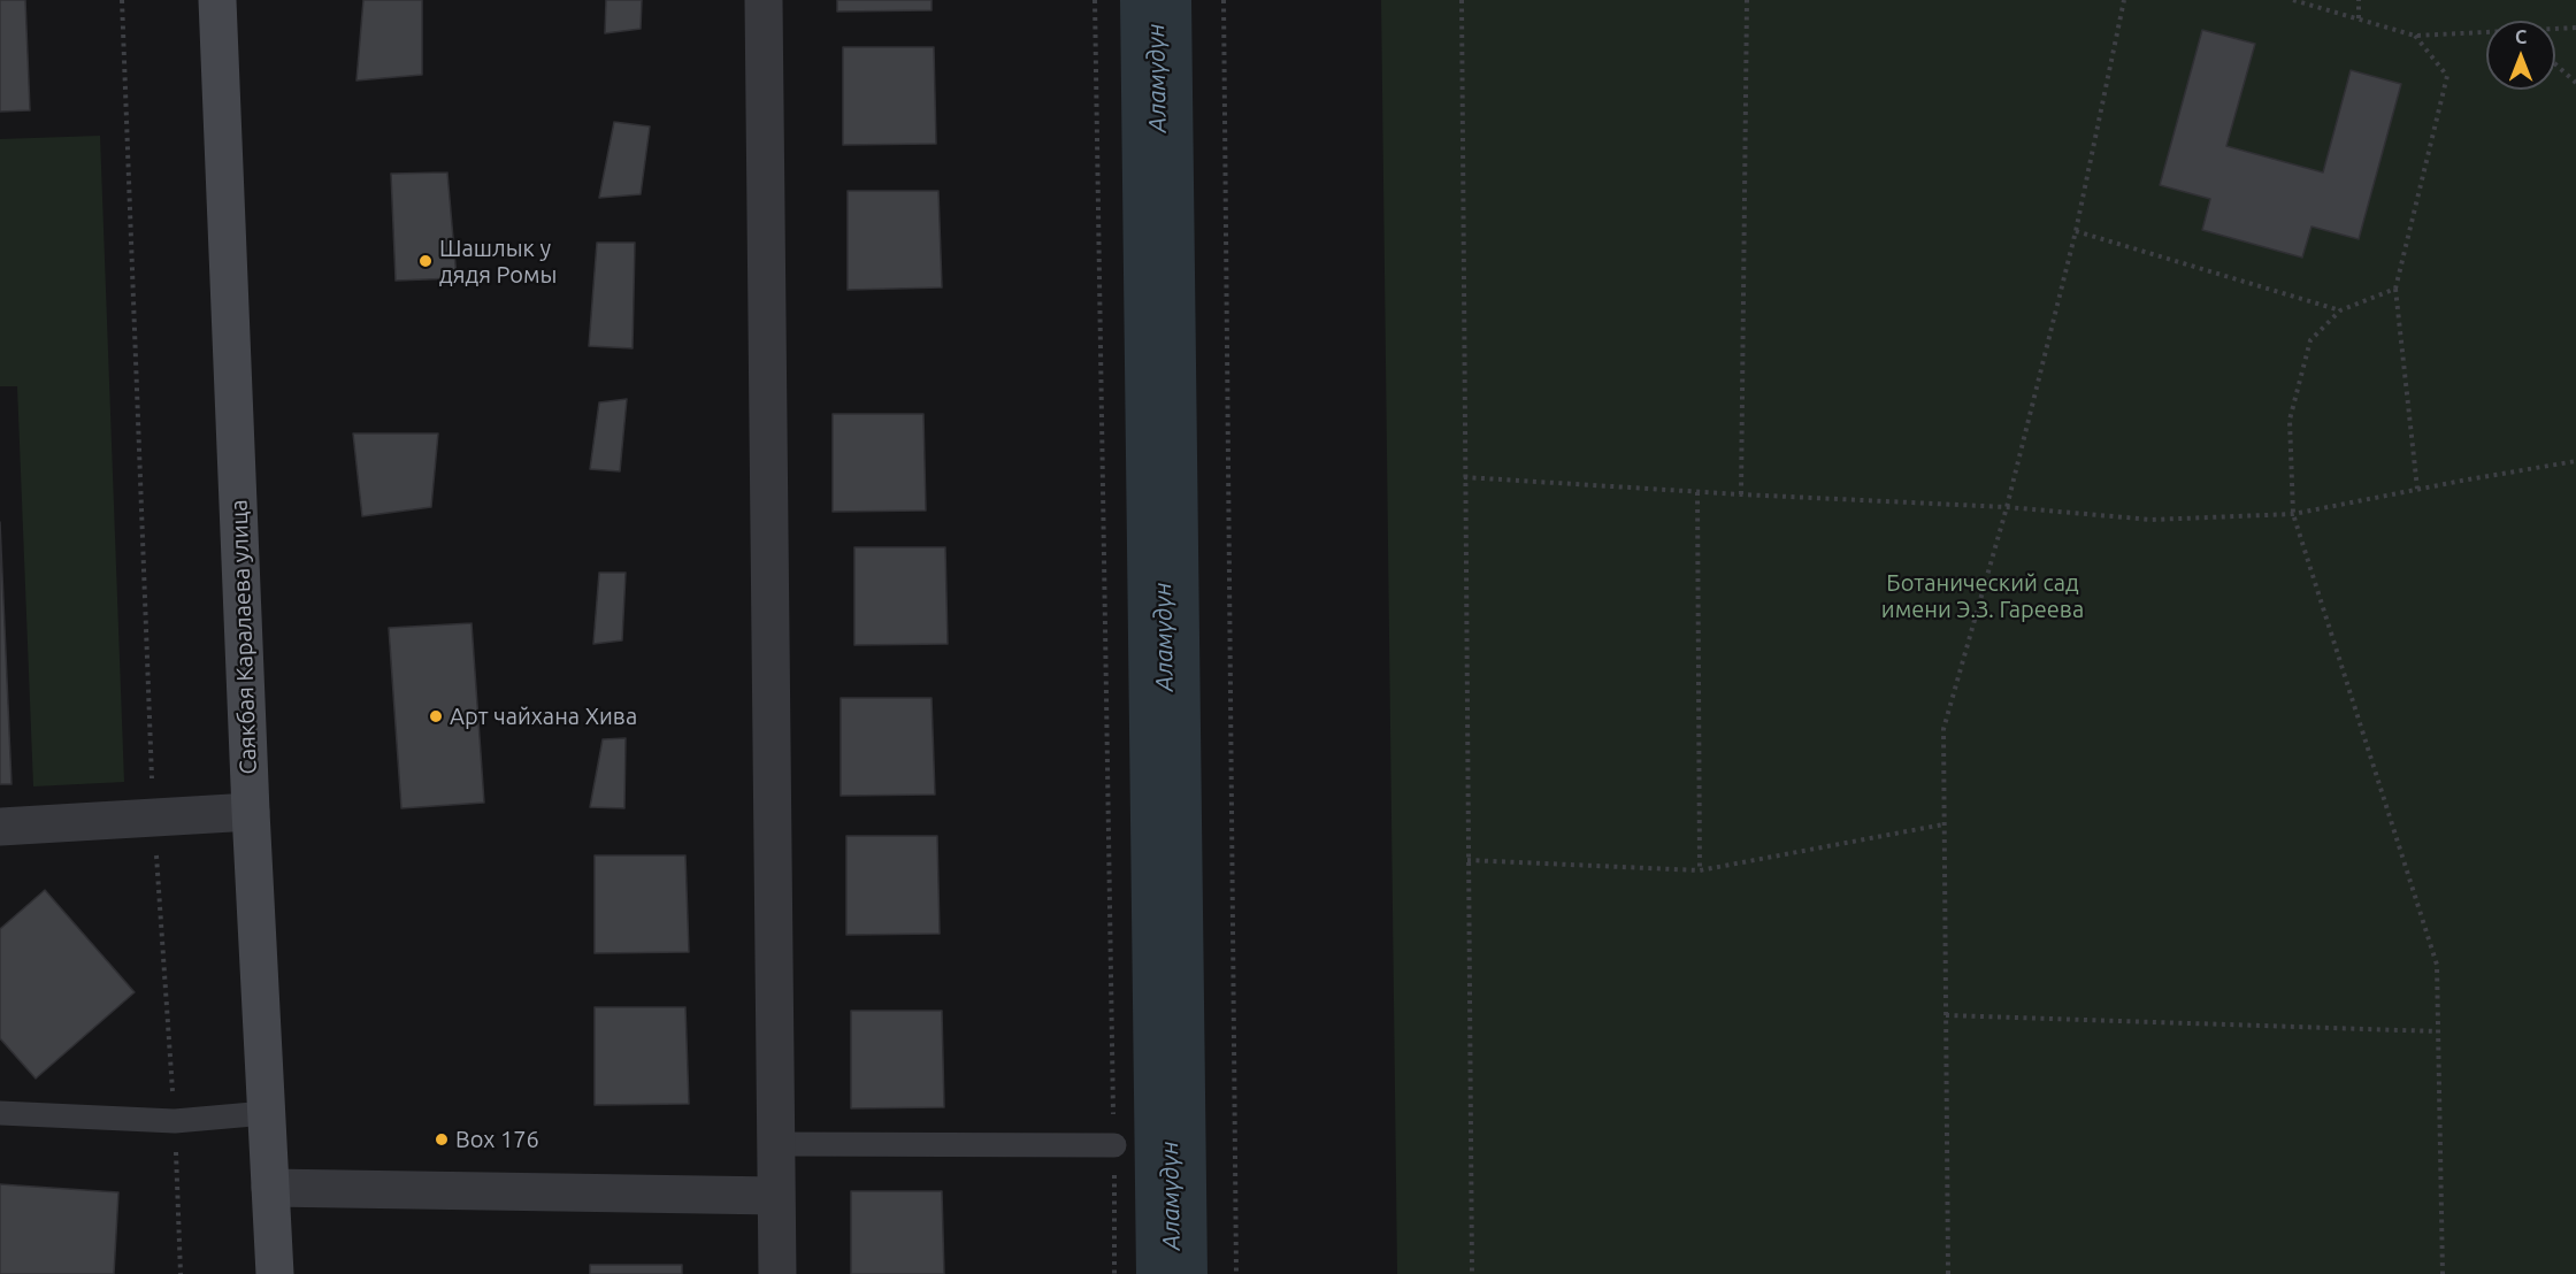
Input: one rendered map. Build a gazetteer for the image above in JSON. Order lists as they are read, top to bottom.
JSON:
{
  "streets": {
    "main road": ["Саякбая Каралаева улица"]
  },
  "water": ["Аламүдүн"],
  "parks": ["Ботанический сад имени Э.З. Гареева"],
  "places": ["Шашлык у дядя Ромы", "Арт чайхана Хива", "Box 176"],
  "north": "top"
}
